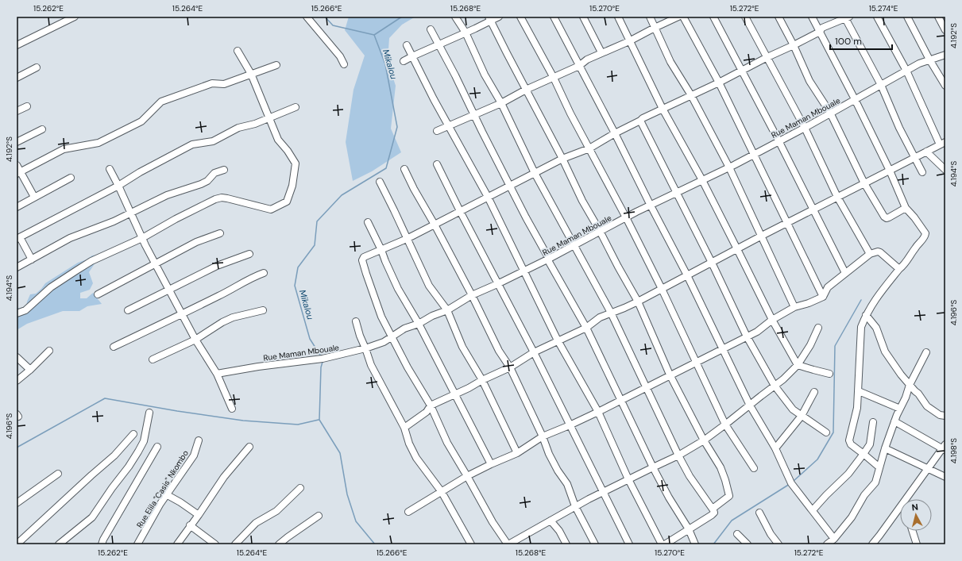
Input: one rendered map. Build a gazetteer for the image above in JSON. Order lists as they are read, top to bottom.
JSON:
{
  "streets": {
    "street": ["Rue Maman Mbouale", "Rue Elila \"Casis\" Nkombo"]
  },
  "water": ["Mikalou"],
  "scale_bar": "100 m",
  "north": "top",
  "coordinates": [
    "15.262°E",
    "15.264°E",
    "15.266°E",
    "15.268°E",
    "15.270°E",
    "15.272°E",
    "15.274°E",
    "4.192°S",
    "4.194°S",
    "4.196°S",
    "4.198°S"
  ]
}
